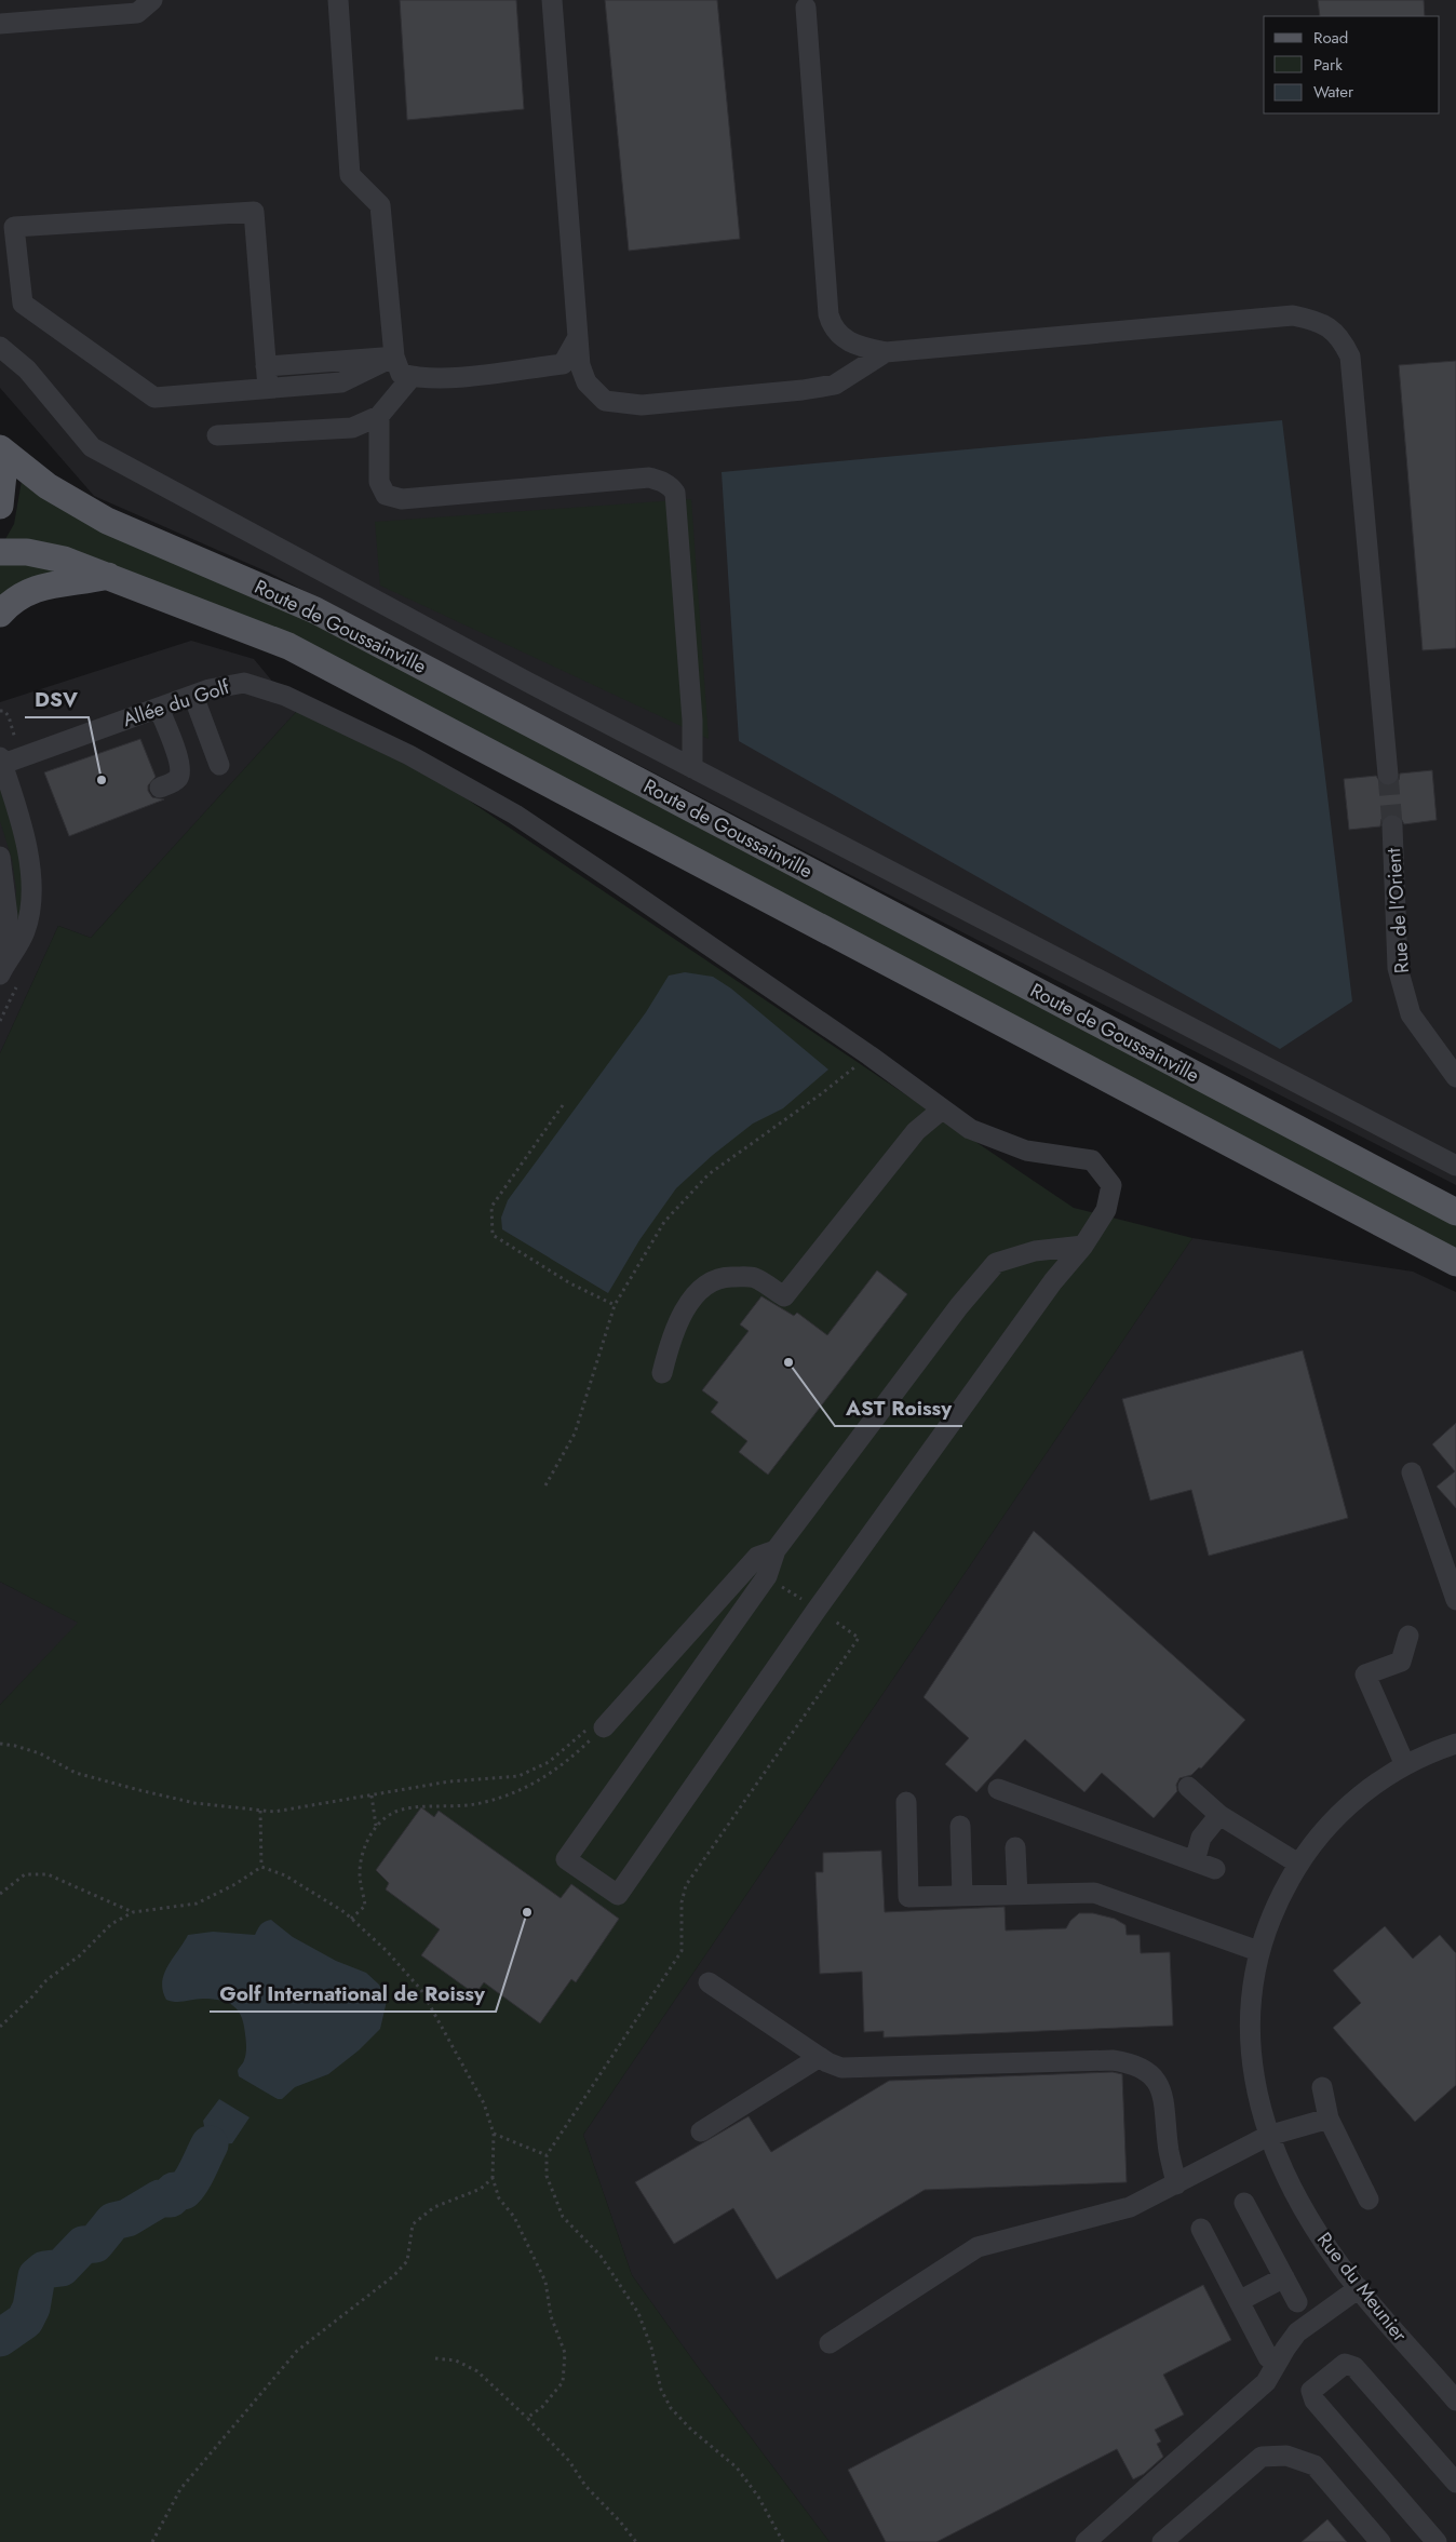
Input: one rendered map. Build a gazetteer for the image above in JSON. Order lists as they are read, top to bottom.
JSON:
{
  "streets": {
    "main road": ["Route de Goussainville"],
    "street": ["Allée du Golf", "Rue de l'Orient", "Rue du Meunier"]
  },
  "places": ["DSV", "AST Roissy", "Golf International de Roissy"],
  "legend": ["Road", "Park", "Water"]
}
